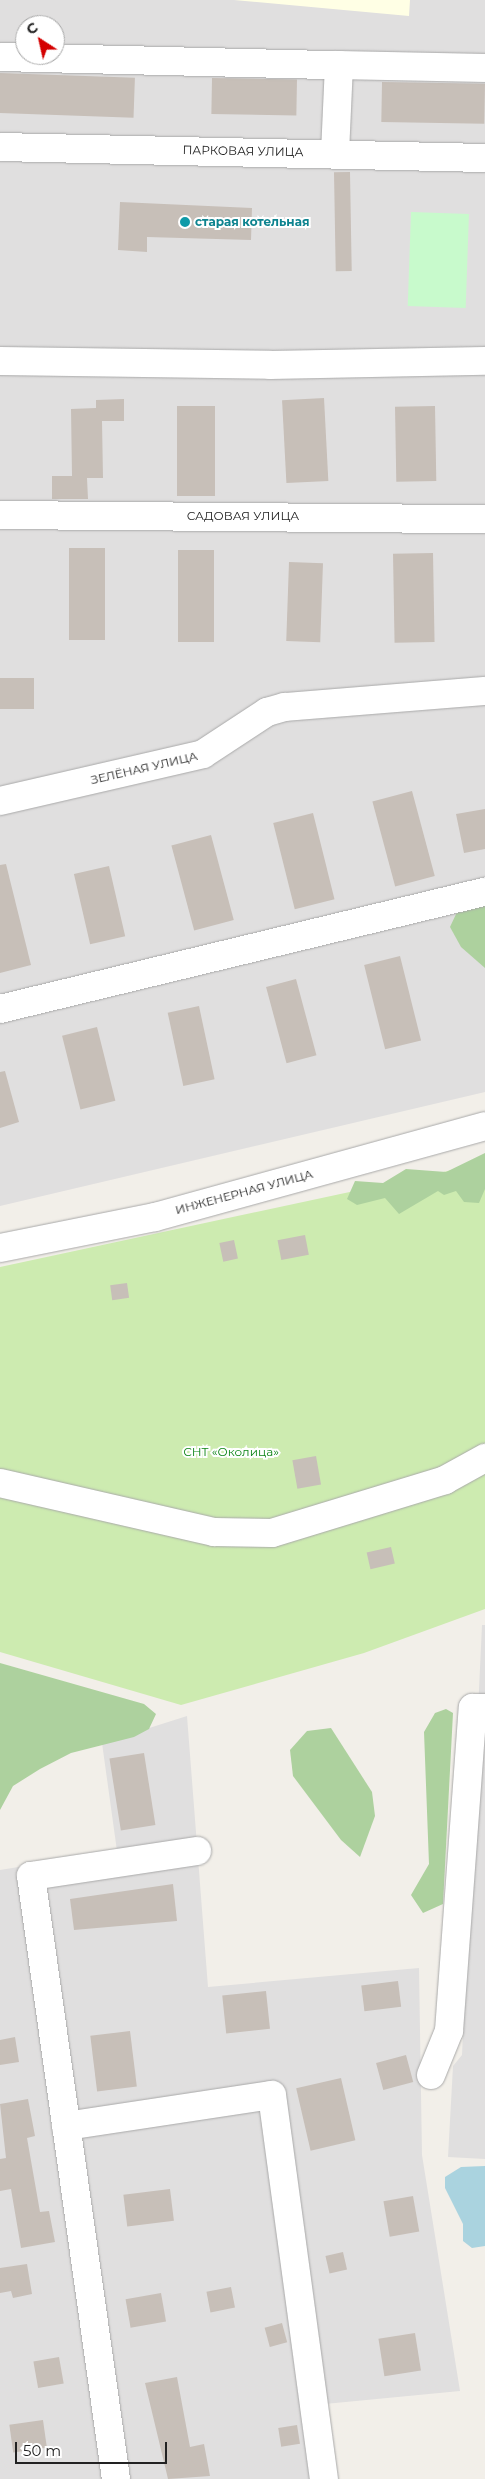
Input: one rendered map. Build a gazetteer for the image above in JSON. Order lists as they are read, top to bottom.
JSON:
{
  "streets": {
    "street": [
      "ПАРКОВАЯ УЛИЦА",
      "САДОВАЯ УЛИЦА",
      "ЗЕЛЁНАЯ УЛИЦА",
      "ИНЖЕНЕРНАЯ УЛИЦА"
    ]
  },
  "parks": ["СНТ «Околица»"],
  "places": ["старая котельная"],
  "scale_bar": "50 m",
  "north": "top left"
}
